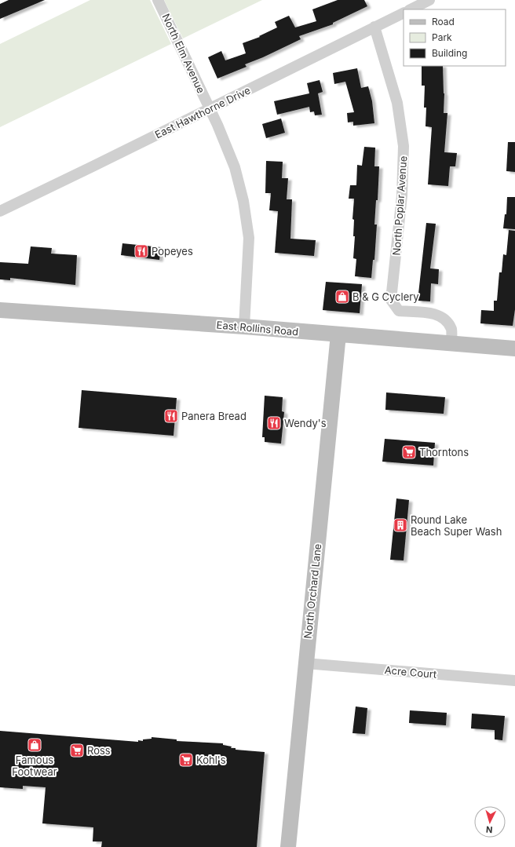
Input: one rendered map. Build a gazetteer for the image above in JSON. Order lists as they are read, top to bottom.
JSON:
{
  "streets": {
    "main road": ["East Rollins Road", "North Orchard Lane"],
    "street": [
      "North Elm Avenue",
      "East Hawthorne Drive",
      "North Poplar Avenue",
      "Acre Court"
    ]
  },
  "crossings": [
    ["North Elm Avenue", "East Hawthorne Drive"],
    ["North Elm Avenue", "East Rollins Road"],
    ["East Hawthorne Drive", "North Poplar Avenue"],
    ["North Poplar Avenue", "East Rollins Road"],
    ["East Rollins Road", "North Orchard Lane"],
    ["North Orchard Lane", "Acre Court"]
  ],
  "places": {
    "restaurant": ["Popeyes", "Panera Bread", "Wendy's"],
    "shop": ["B & G Cyclery", "Famous Footwear"],
    "supermarket": ["Thorntons", "Ross", "Kohl's"],
    "building": ["Round Lake Beach Super Wash"]
  },
  "legend": ["Road", "Park", "Building"],
  "north": "bottom"
}
